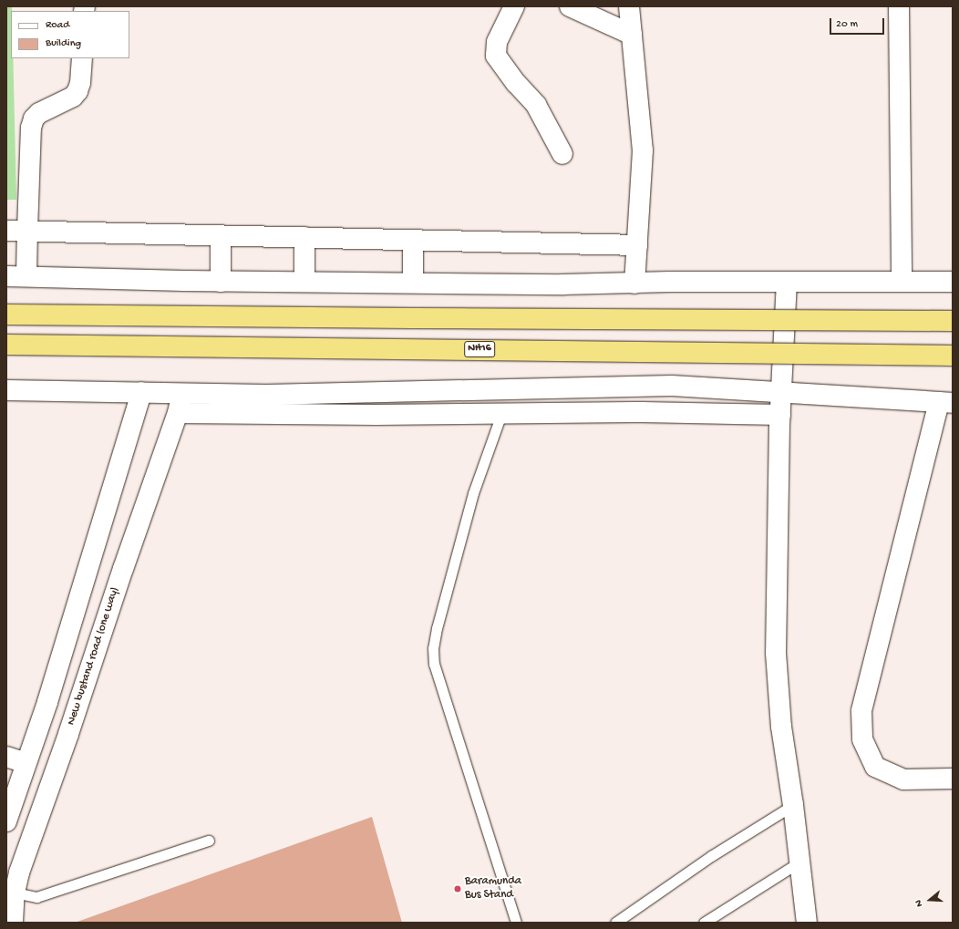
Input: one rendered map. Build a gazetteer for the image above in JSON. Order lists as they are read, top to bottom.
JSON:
{
  "streets": {
    "highway": ["NH16"],
    "street": ["New bustand road (one way)"]
  },
  "places": ["Baramunda Bus Stand"],
  "legend": ["Road", "Building"],
  "scale_bar": "20 m",
  "north": "left"
}
